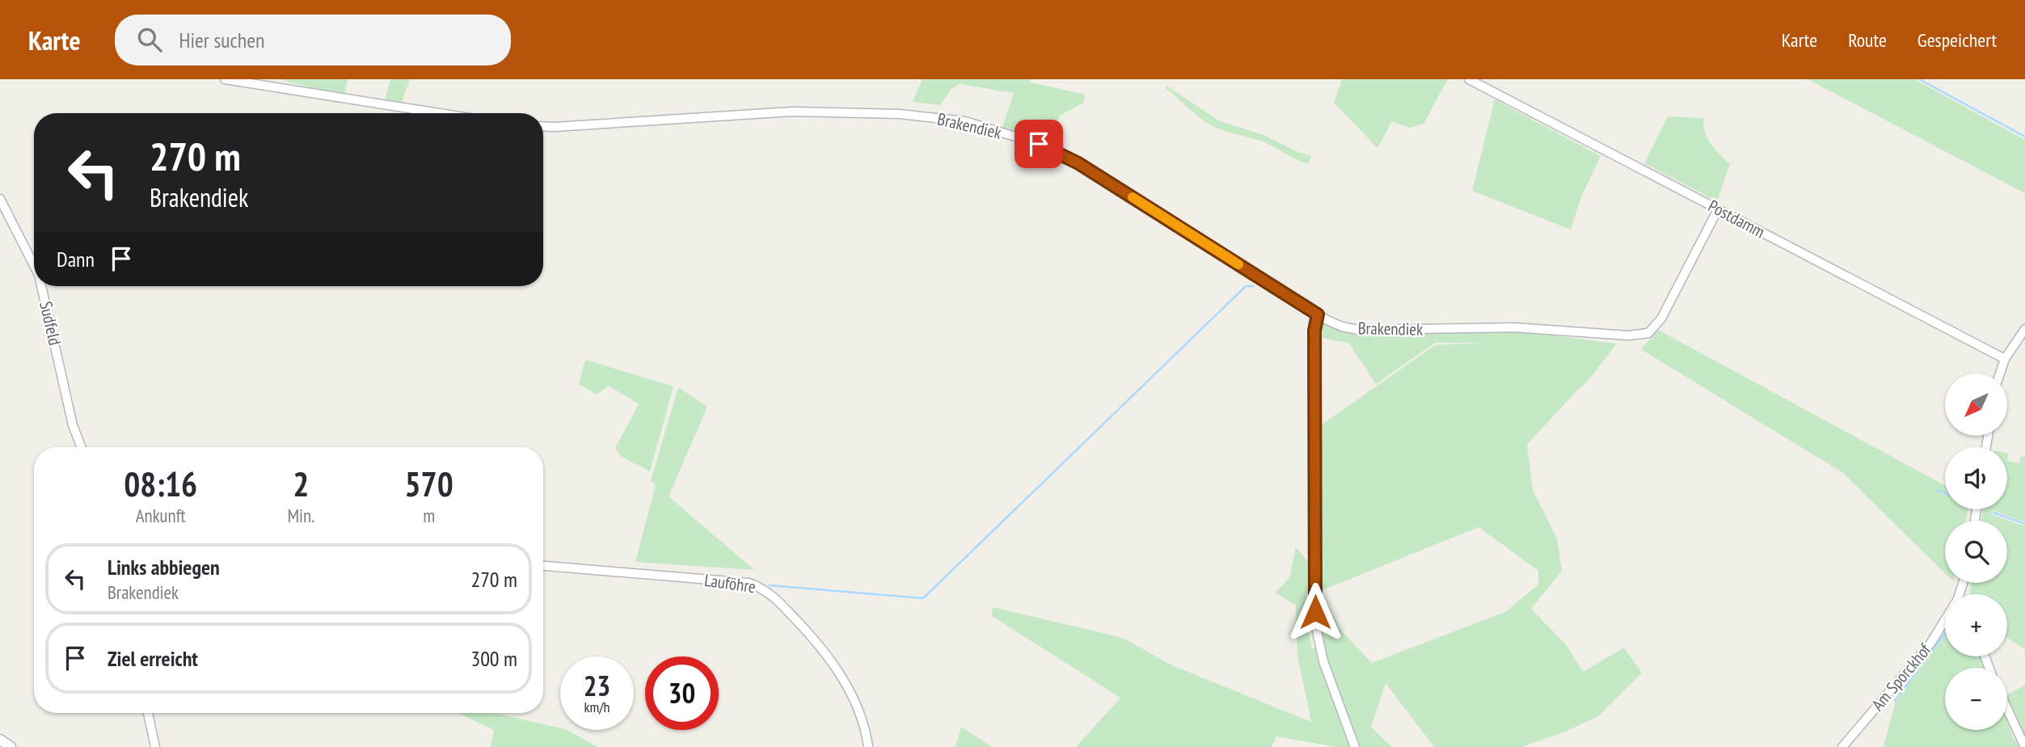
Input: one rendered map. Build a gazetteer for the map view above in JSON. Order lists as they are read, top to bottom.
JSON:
{
  "streets": {
    "street": [
      "Brakendiek",
      "Postdamm",
      "Sudfeld",
      "Lauföhre",
      "Am Sporckhof"
    ]
  },
  "crossings": [
    ["Brakendiek", "Postdamm"]
  ],
  "north": "bottom left",
  "page": {
    "header": "Karte",
    "search": "Hier suchen",
    "nav": ["Karte", "Route", "Gespeichert"],
    "turn": ["270 m", "Brakendiek"],
    "then": "Dann",
    "map_buttons": ["+", "−"],
    "eta": [
      "08:16",
      "Ankunft",
      "2",
      "Min.",
      "570",
      "m"
    ],
    "list": [
      {
        "name": "Links abbiegen",
        "note": "Brakendiek",
        "value": "270 m"
      },
      {
        "name": "Ziel erreicht",
        "value": "300 m"
      }
    ],
    "speed": "23 km/h",
    "limit": "30"
  }
}
